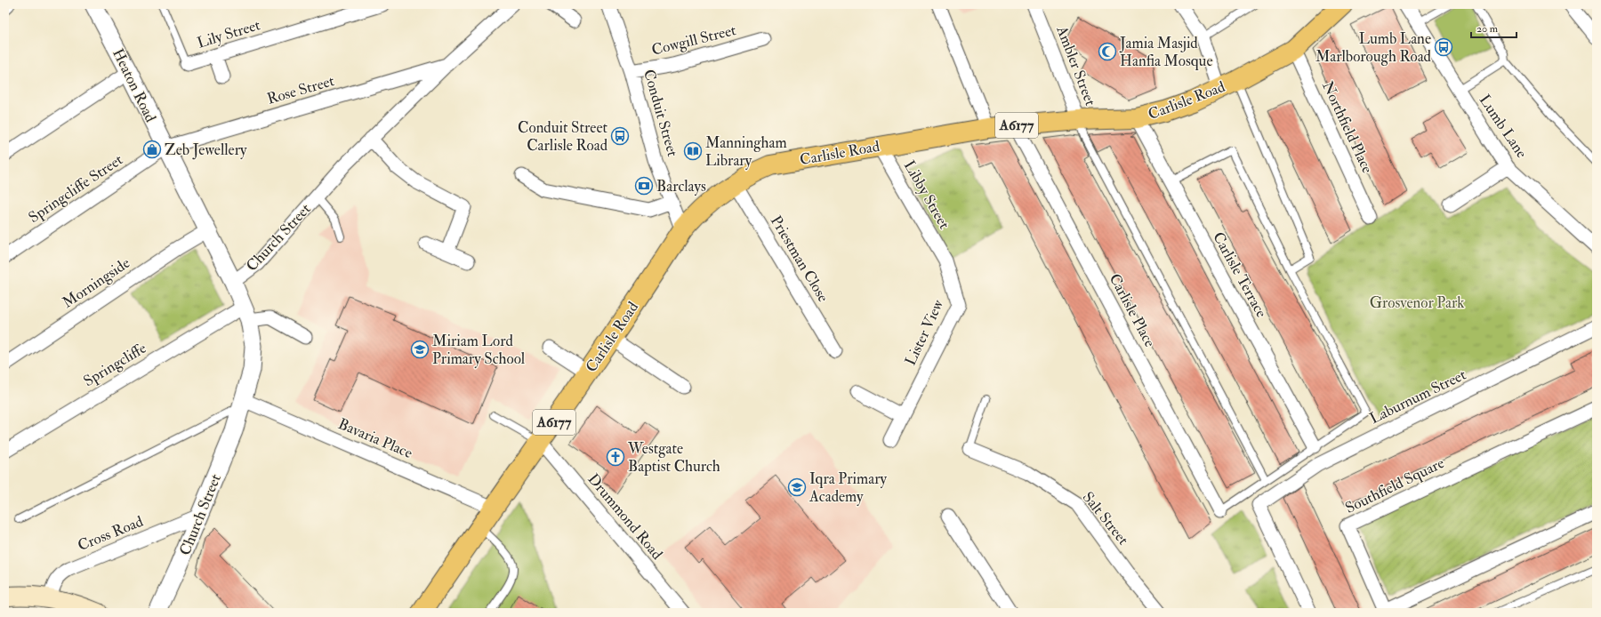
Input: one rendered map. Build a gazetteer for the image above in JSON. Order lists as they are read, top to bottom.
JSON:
{
  "streets": {
    "main road": ["Carlisle Road", "A6177"],
    "street": [
      "Lily Street",
      "Cowgill Street",
      "Ambler Street",
      "Heaton Road",
      "Rose Street",
      "Conduit Street",
      "Lumb Lane",
      "Northfield Place",
      "Springcliffe Street",
      "Libby Street",
      "Church Street",
      "Priestman Close",
      "Carlisle Terrace",
      "Morningside",
      "Carlisle Place",
      "Lister View",
      "Springcliffe",
      "Laburnum Street",
      "Bavaria Place",
      "Southfield Square",
      "Drummond Road",
      "Salt Street",
      "Cross Road"
    ]
  },
  "crossings": [
    ["Cowgill Street", "Conduit Street"],
    ["Ambler Street", "Carlisle Road"],
    ["Heaton Road", "Rose Street"],
    ["Heaton Road", "Springcliffe Street"],
    ["Heaton Road", "Church Street"],
    ["Heaton Road", "Morningside"],
    ["Rose Street", "Springcliffe Street"],
    ["Rose Street", "Church Street"],
    ["Carlisle Road", "Conduit Street"],
    ["Carlisle Road", "Northfield Place"],
    ["Carlisle Road", "Libby Street"],
    ["Carlisle Road", "Priestman Close"],
    ["Carlisle Road", "Carlisle Terrace"],
    ["Carlisle Road", "Carlisle Place"],
    ["Carlisle Road", "Bavaria Place"],
    ["Carlisle Road", "Drummond Road"],
    ["Libby Street", "Lister View"],
    ["Church Street", "Springcliffe"],
    ["Church Street", "Bavaria Place"],
    ["Church Street", "Cross Road"]
  ],
  "parks": ["Grosvenor Park"],
  "places": {
    "bus stop": ["Lumb Lane Marlborough Road", "Conduit Street Carlisle Road"],
    "mosque": ["Jamia Masjid Hanfia Mosque"],
    "shop": ["Zeb Jewellery"],
    "library": ["Manningham Library"],
    "bank": ["Barclays"],
    "school or university": ["Miriam Lord Primary School", "Iqra Primary Academy"],
    "church": ["Westgate Baptist Church"]
  },
  "scale_bar": "20 m"
}
